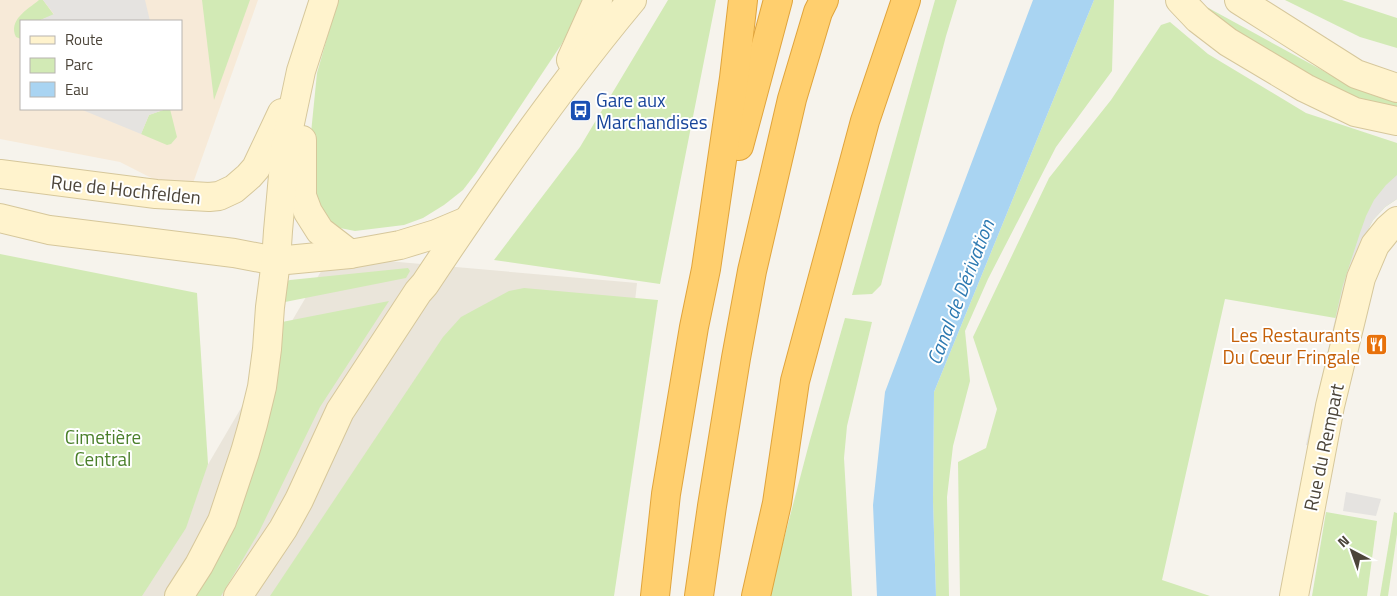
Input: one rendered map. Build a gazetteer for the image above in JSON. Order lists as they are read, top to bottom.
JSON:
{
  "streets": {
    "main road": ["Rue de Hochfelden", "Rue du Rempart"]
  },
  "water": ["Canal de Dérivation"],
  "parks": ["Cimetière Central"],
  "places": {
    "bus stop": ["Gare aux Marchandises"],
    "restaurant": ["Les Restaurants Du Cœur Fringale"]
  },
  "legend": ["Route", "Parc", "Eau"],
  "north": "top left"
}
